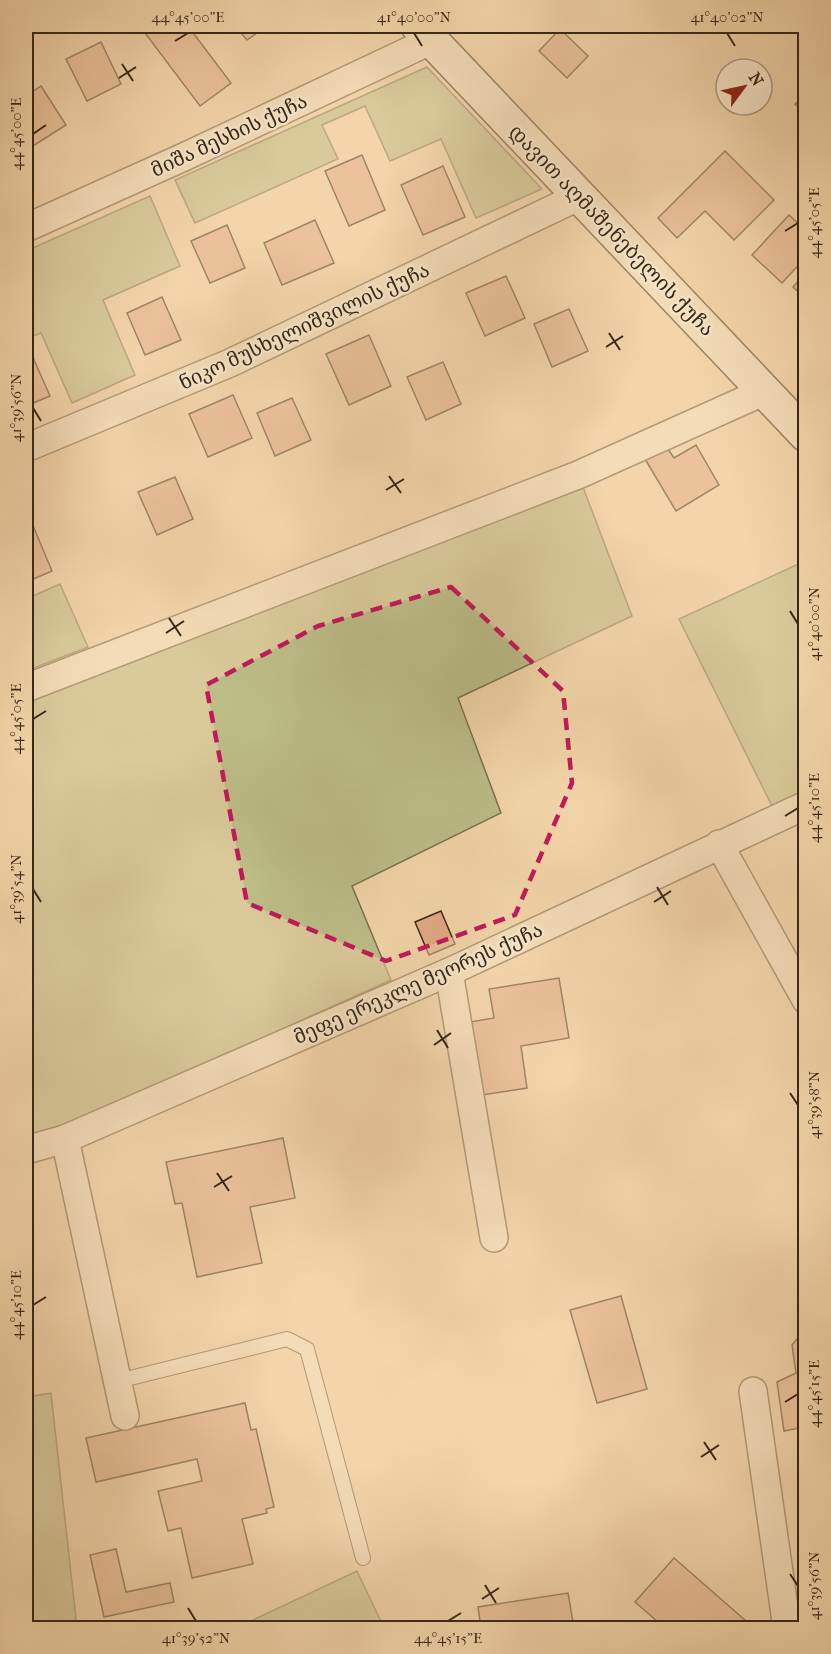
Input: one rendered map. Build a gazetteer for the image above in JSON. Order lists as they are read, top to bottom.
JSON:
{
  "streets": {
    "street": [
      "მიშა მესხის ქუჩა",
      "დავით აღმაშენებელის ქუჩა",
      "ნიკო მუსხელიშვილის ქუჩა",
      "მეფე ერეკლე მეორეს ქუჩა"
    ]
  },
  "crossings": [
    ["მიშა მესხის ქუჩა", "დავით აღმაშენებელის ქუჩა"],
    ["დავით აღმაშენებელის ქუჩა", "ნიკო მუსხელიშვილის ქუჩა"]
  ],
  "north": "top right",
  "coordinates": [
    "44°45'00\"E",
    "41°40'00\"N",
    "41°40'02\"N",
    "44°45'05\"E",
    "41°39'56\"N",
    "44°45'10\"E",
    "41°39'54\"N",
    "41°39'58\"N",
    "44°45'15\"E",
    "41°39'52\"N"
  ]
}
